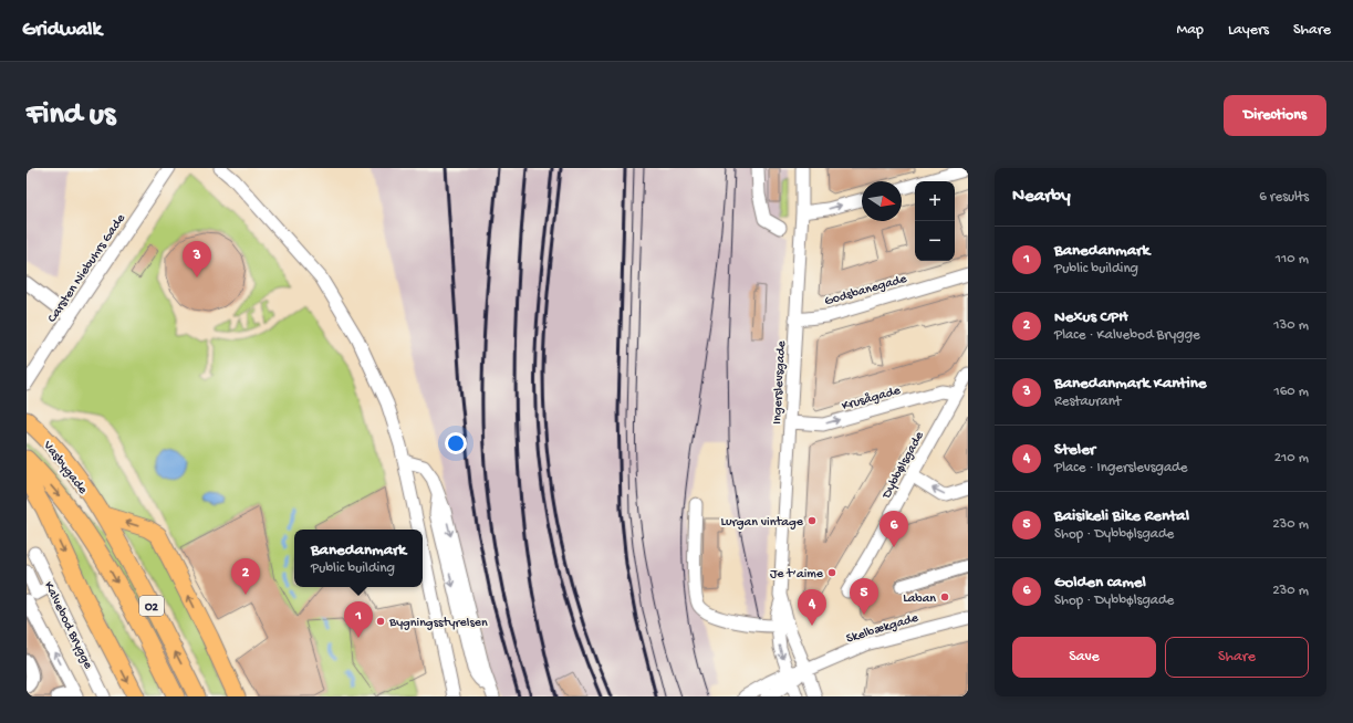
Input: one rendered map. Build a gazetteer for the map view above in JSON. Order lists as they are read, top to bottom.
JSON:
{
  "streets": {
    "main road": ["Vasbygade", "O2"],
    "street": [
      "Carsten Niebuhrs Gade",
      "Godsbanegade",
      "Ingerslevsgade",
      "Krusågade",
      "Dybbølsgade",
      "Kalvebod Brygge",
      "Skelbækgade"
    ]
  },
  "crossings": [
    ["Godsbanegade", "Ingerslevsgade"],
    ["Ingerslevsgade", "Krusågade"],
    ["Ingerslevsgade", "Skelbækgade"],
    ["Krusågade", "Dybbølsgade"],
    ["Vasbygade", "O2"]
  ],
  "one_way": ["Krusågade"],
  "places": [
    "Lurgan vintage",
    "Je t’aime",
    "Laban",
    "Bygningsstyrelsen"
  ],
  "north": "right",
  "page": {
    "header": "Gridwalk",
    "nav": ["Map", "Layers", "Share"],
    "buttons": [
      "Directions",
      ["Save", "Share"]
    ],
    "title": "Find us",
    "heading": ["Nearby", "6 results"],
    "map_buttons": ["+", "−"],
    "list": [
      {
        "mark": "1",
        "name": "Banedanmark",
        "note": "Public building",
        "value": "110 m"
      },
      {
        "mark": "2",
        "name": "Nexus CPH",
        "note": "Place · Kalvebod Brygge",
        "value": "130 m"
      },
      {
        "mark": "3",
        "name": "Banedanmark Kantine",
        "note": "Restaurant",
        "value": "160 m"
      },
      {
        "mark": "4",
        "name": "Steler",
        "note": "Place · Ingerslevsgade",
        "value": "210 m"
      },
      {
        "mark": "5",
        "name": "Baisikeli Bike Rental",
        "note": "Shop · Dybbølsgade",
        "value": "230 m"
      },
      {
        "mark": "6",
        "name": "Golden camel",
        "note": "Shop · Dybbølsgade",
        "value": "230 m"
      }
    ],
    "pins": [
      "3",
      "6",
      "2",
      "5",
      "4",
      "1"
    ],
    "popup": ["Banedanmark", "Public building"]
  }
}
